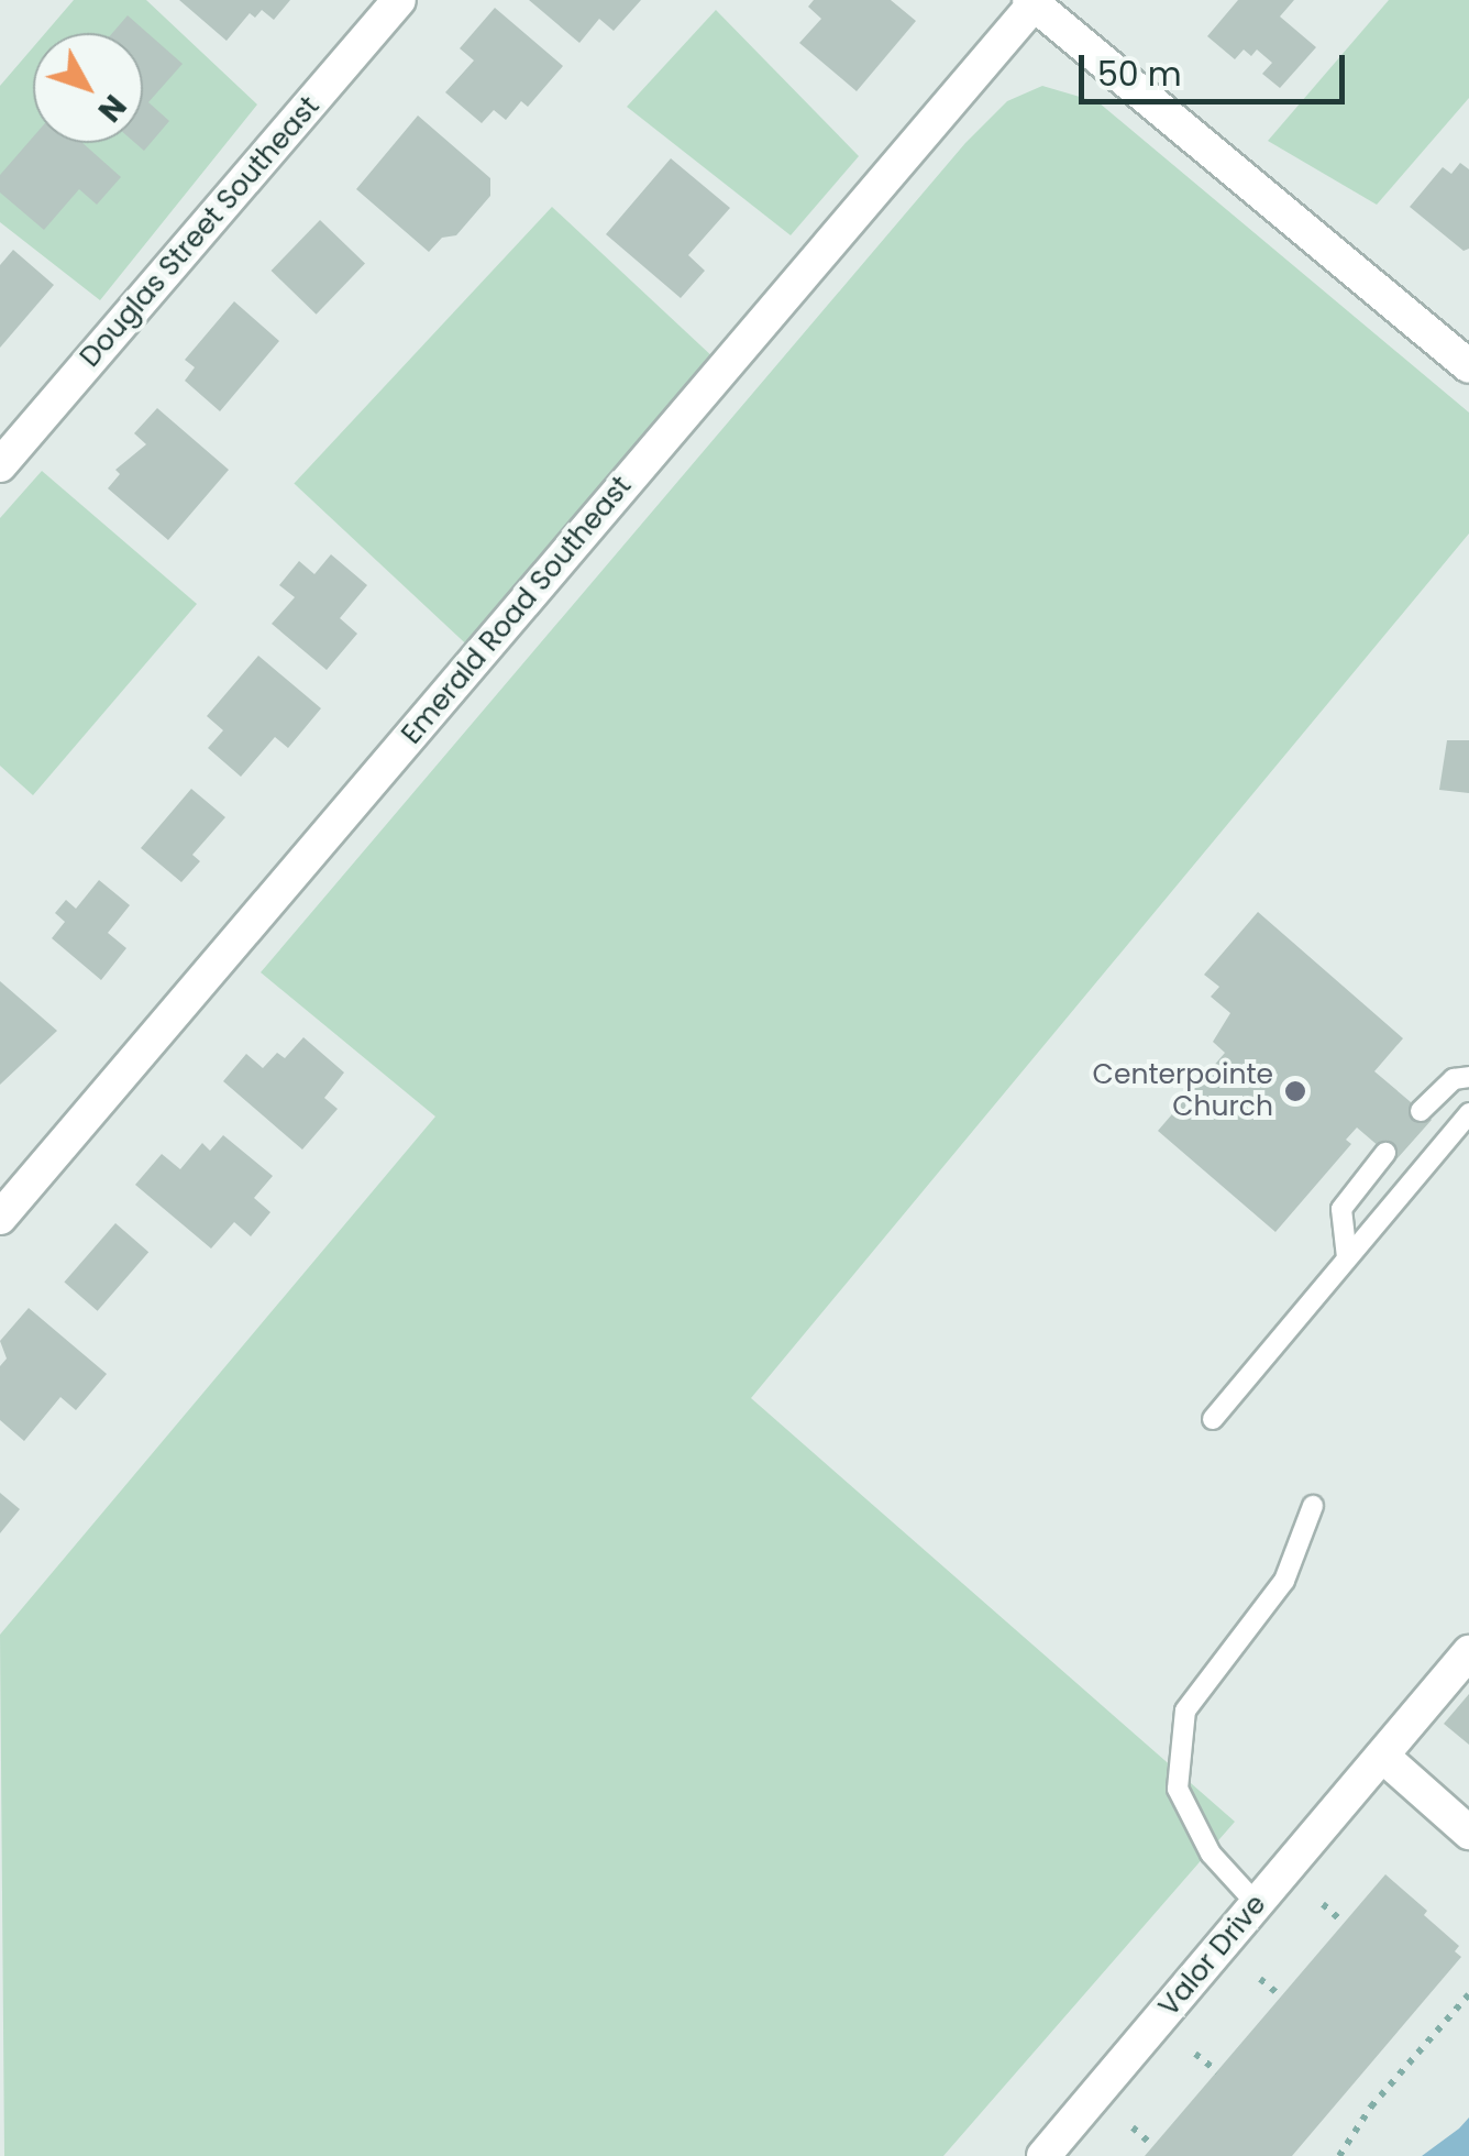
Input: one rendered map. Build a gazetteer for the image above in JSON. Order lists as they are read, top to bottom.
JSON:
{
  "streets": {
    "street": ["Douglas Street Southeast", "Emerald Road Southeast", "Valor Drive"]
  },
  "places": ["Centerpointe Church"],
  "scale_bar": "50 m",
  "north": "bottom right"
}
